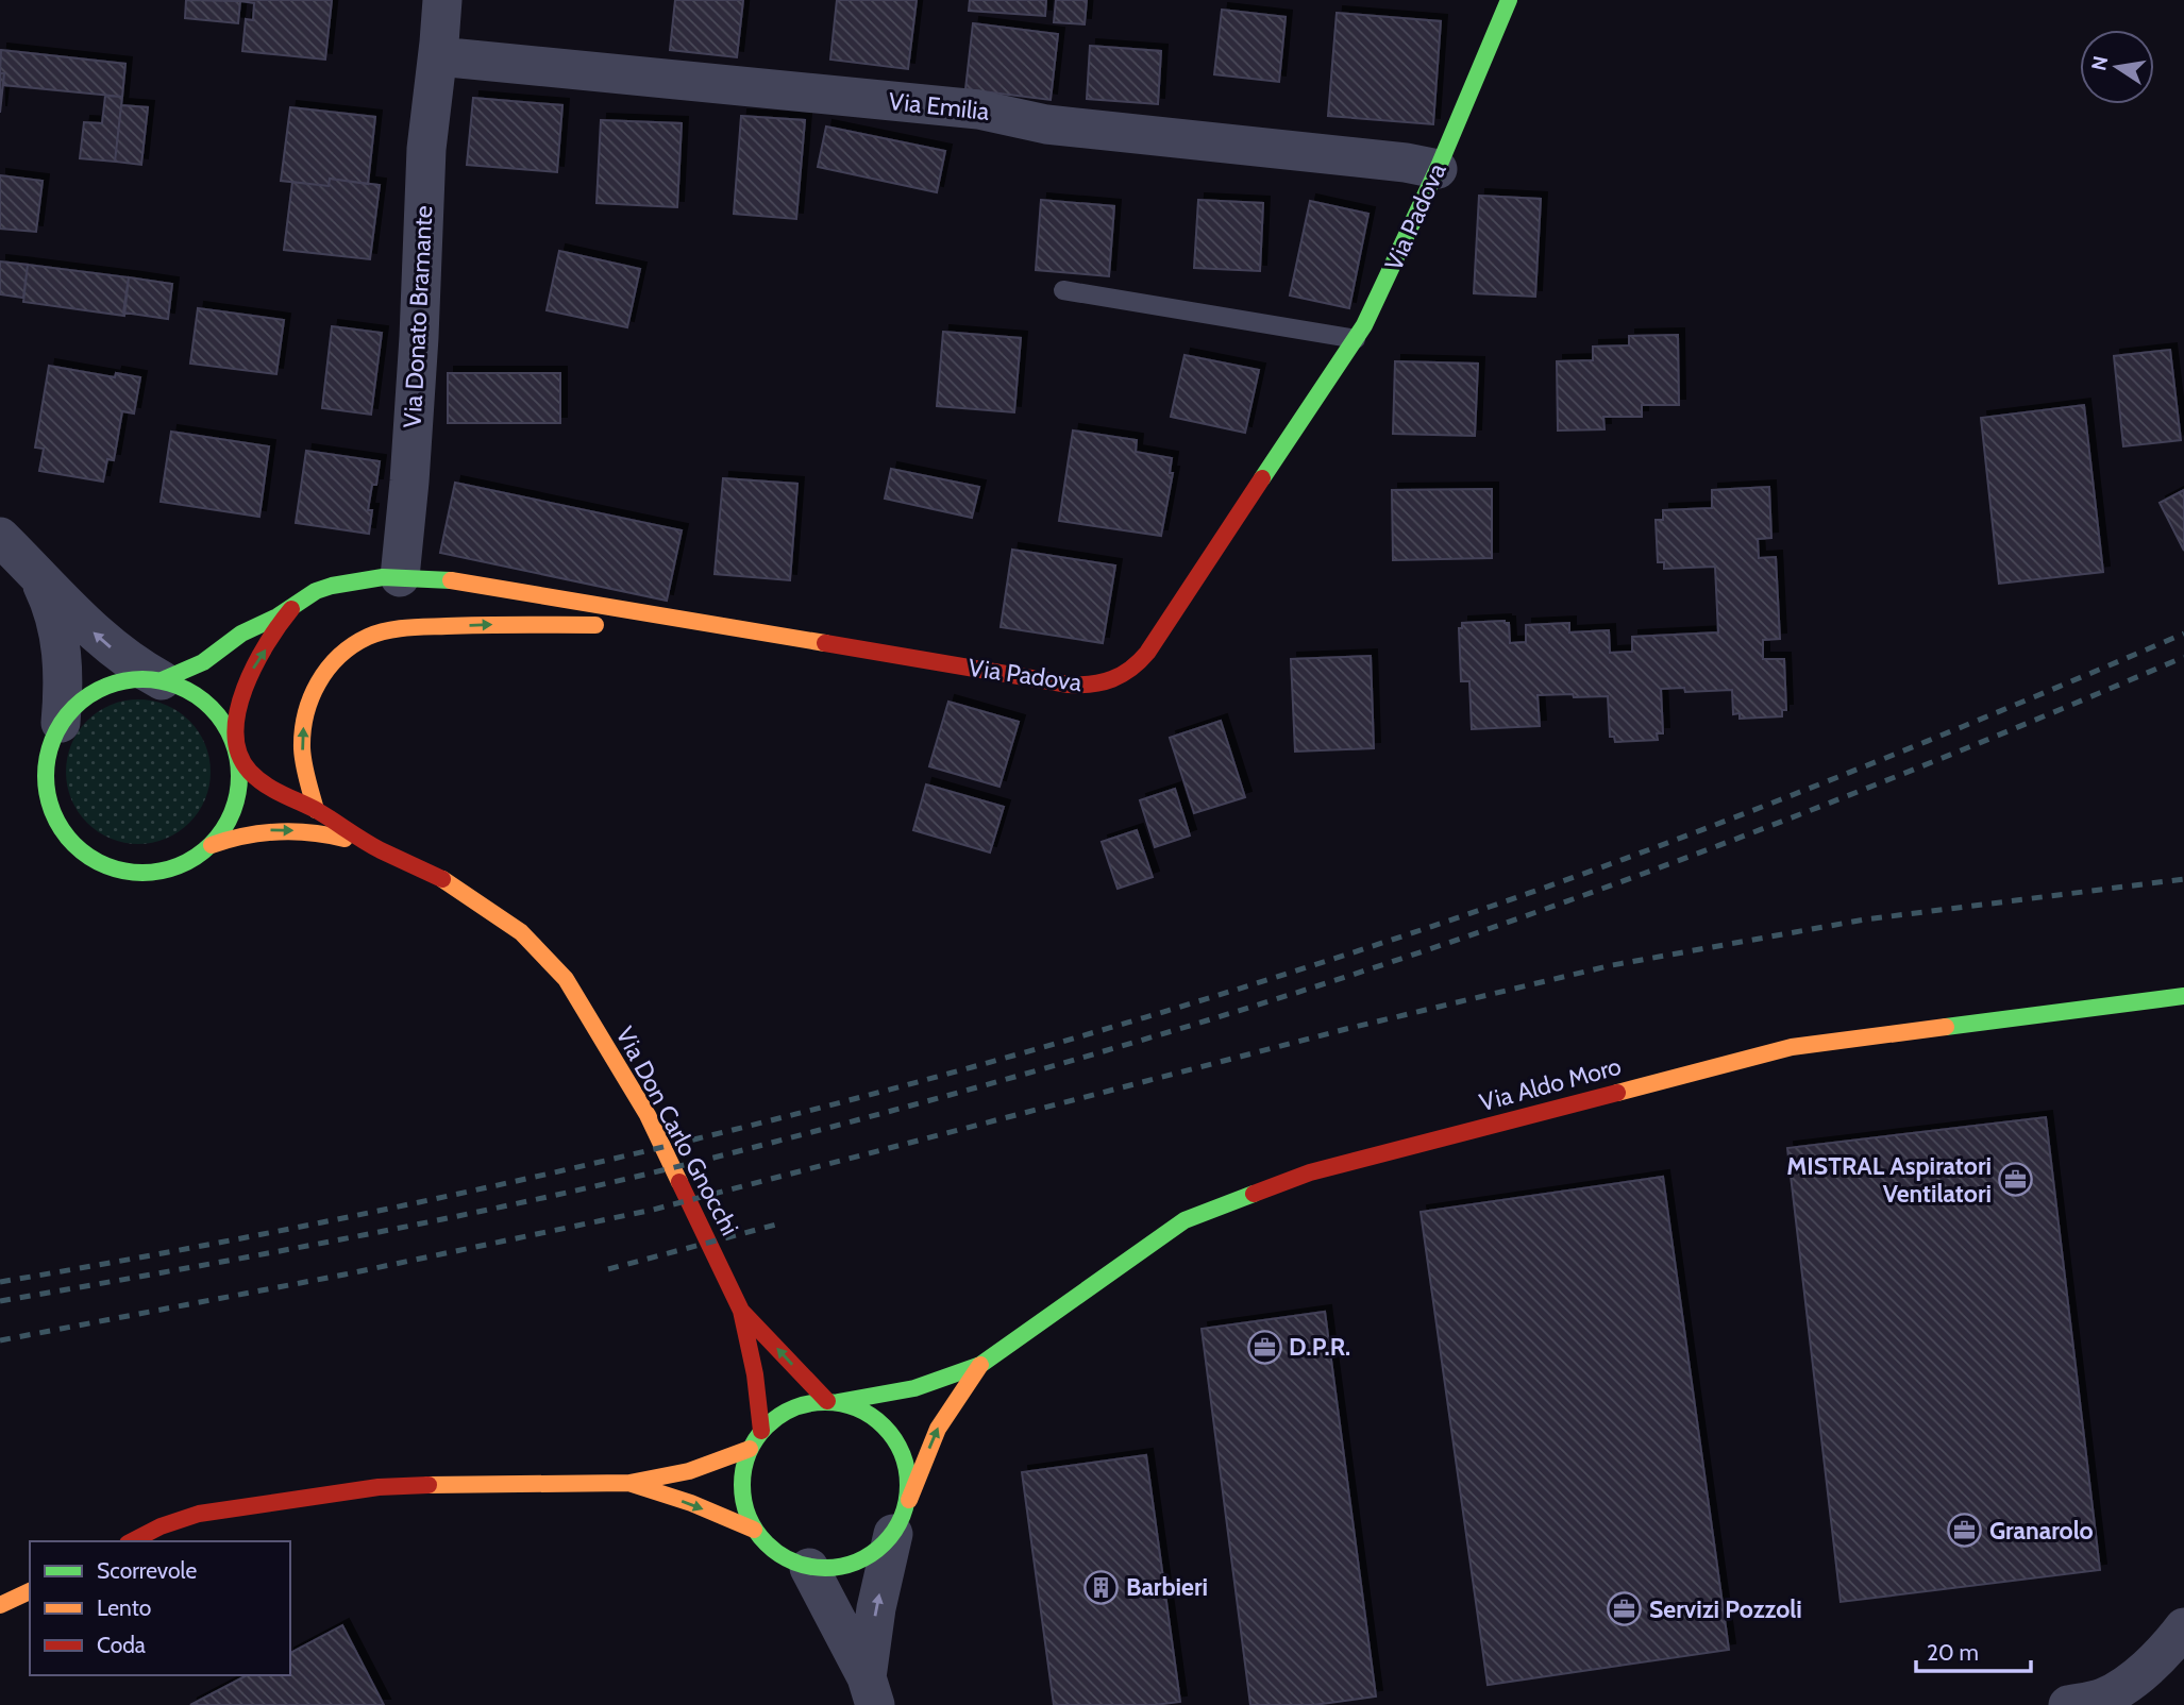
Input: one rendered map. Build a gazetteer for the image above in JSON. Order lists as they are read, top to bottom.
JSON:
{
  "streets": {
    "street": [
      "Via Emilia",
      "Via Padova",
      "Via Donato Bramante",
      "Via Aldo Moro",
      "Via Don Carlo Gnocchi"
    ]
  },
  "crossings": [
    ["Via Emilia", "Via Padova"],
    ["Via Emilia", "Via Donato Bramante"],
    ["Via Padova", "Via Donato Bramante"],
    ["Via Padova", "Via Don Carlo Gnocchi"],
    ["Via Aldo Moro", "Via Don Carlo Gnocchi"]
  ],
  "places": {
    "office": [
      "MISTRAL Aspiratori Ventilatori",
      "D.P.R.",
      "Granarolo",
      "Servizi Pozzoli"
    ],
    "building": ["Barbieri"]
  },
  "legend": ["Scorrevole", "Lento", "Coda"],
  "scale_bar": "20 m",
  "north": "left"
}
